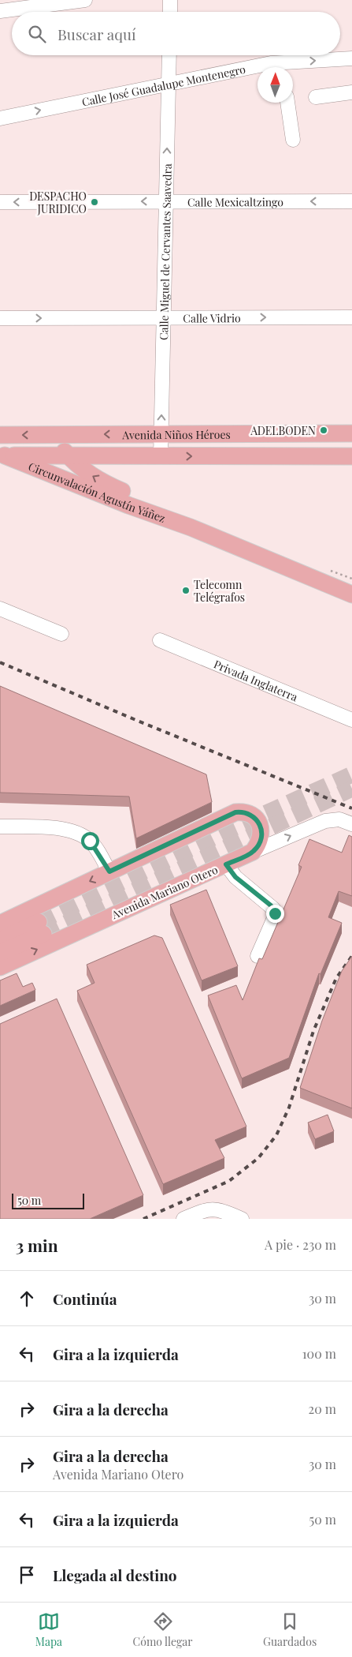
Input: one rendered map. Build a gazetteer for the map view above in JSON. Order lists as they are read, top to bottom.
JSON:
{
  "streets": {
    "main road": ["Avenida Niños Héroes", "Circunvalación Agustín Yáñez", "Avenida Mariano Otero"],
    "street": [
      "Calle José Guadalupe Montenegro",
      "Calle Mexicaltzingo",
      "Calle Miguel de Cervantes Saavedra",
      "Calle Vidrio",
      "Privada Inglaterra"
    ]
  },
  "crossings": [
    ["Calle José Guadalupe Montenegro", "Calle Miguel de Cervantes Saavedra"],
    ["Calle Mexicaltzingo", "Calle Miguel de Cervantes Saavedra"],
    ["Calle Miguel de Cervantes Saavedra", "Calle Vidrio"],
    ["Calle Miguel de Cervantes Saavedra", "Avenida Niños Héroes"],
    ["Avenida Niños Héroes", "Circunvalación Agustín Yáñez"]
  ],
  "one_way": [
    "Calle Mexicaltzingo",
    "Calle Miguel de Cervantes Saavedra",
    "Calle Vidrio",
    "Avenida Mariano Otero"
  ],
  "places": ["DESPACHO JURIDICO", "ADELBODEN", "Telecomn Telégrafos"],
  "scale_bar": "50 m",
  "north": "top",
  "page": {
    "search": "Buscar aquí",
    "scale": "50 m",
    "heading": ["3 min", "A pie · 230 m"],
    "list": [
      ["Continúa", "30 m"],
      ["Gira a la izquierda", "100 m"],
      ["Gira a la derecha", "20 m"],
      ["Gira a la derecha", "Avenida Mariano Otero", "30 m"],
      ["Gira a la izquierda", "50 m"],
      "Llegada al destino"
    ],
    "nav": ["Mapa", "Cómo llegar", "Guardados"]
  }
}
